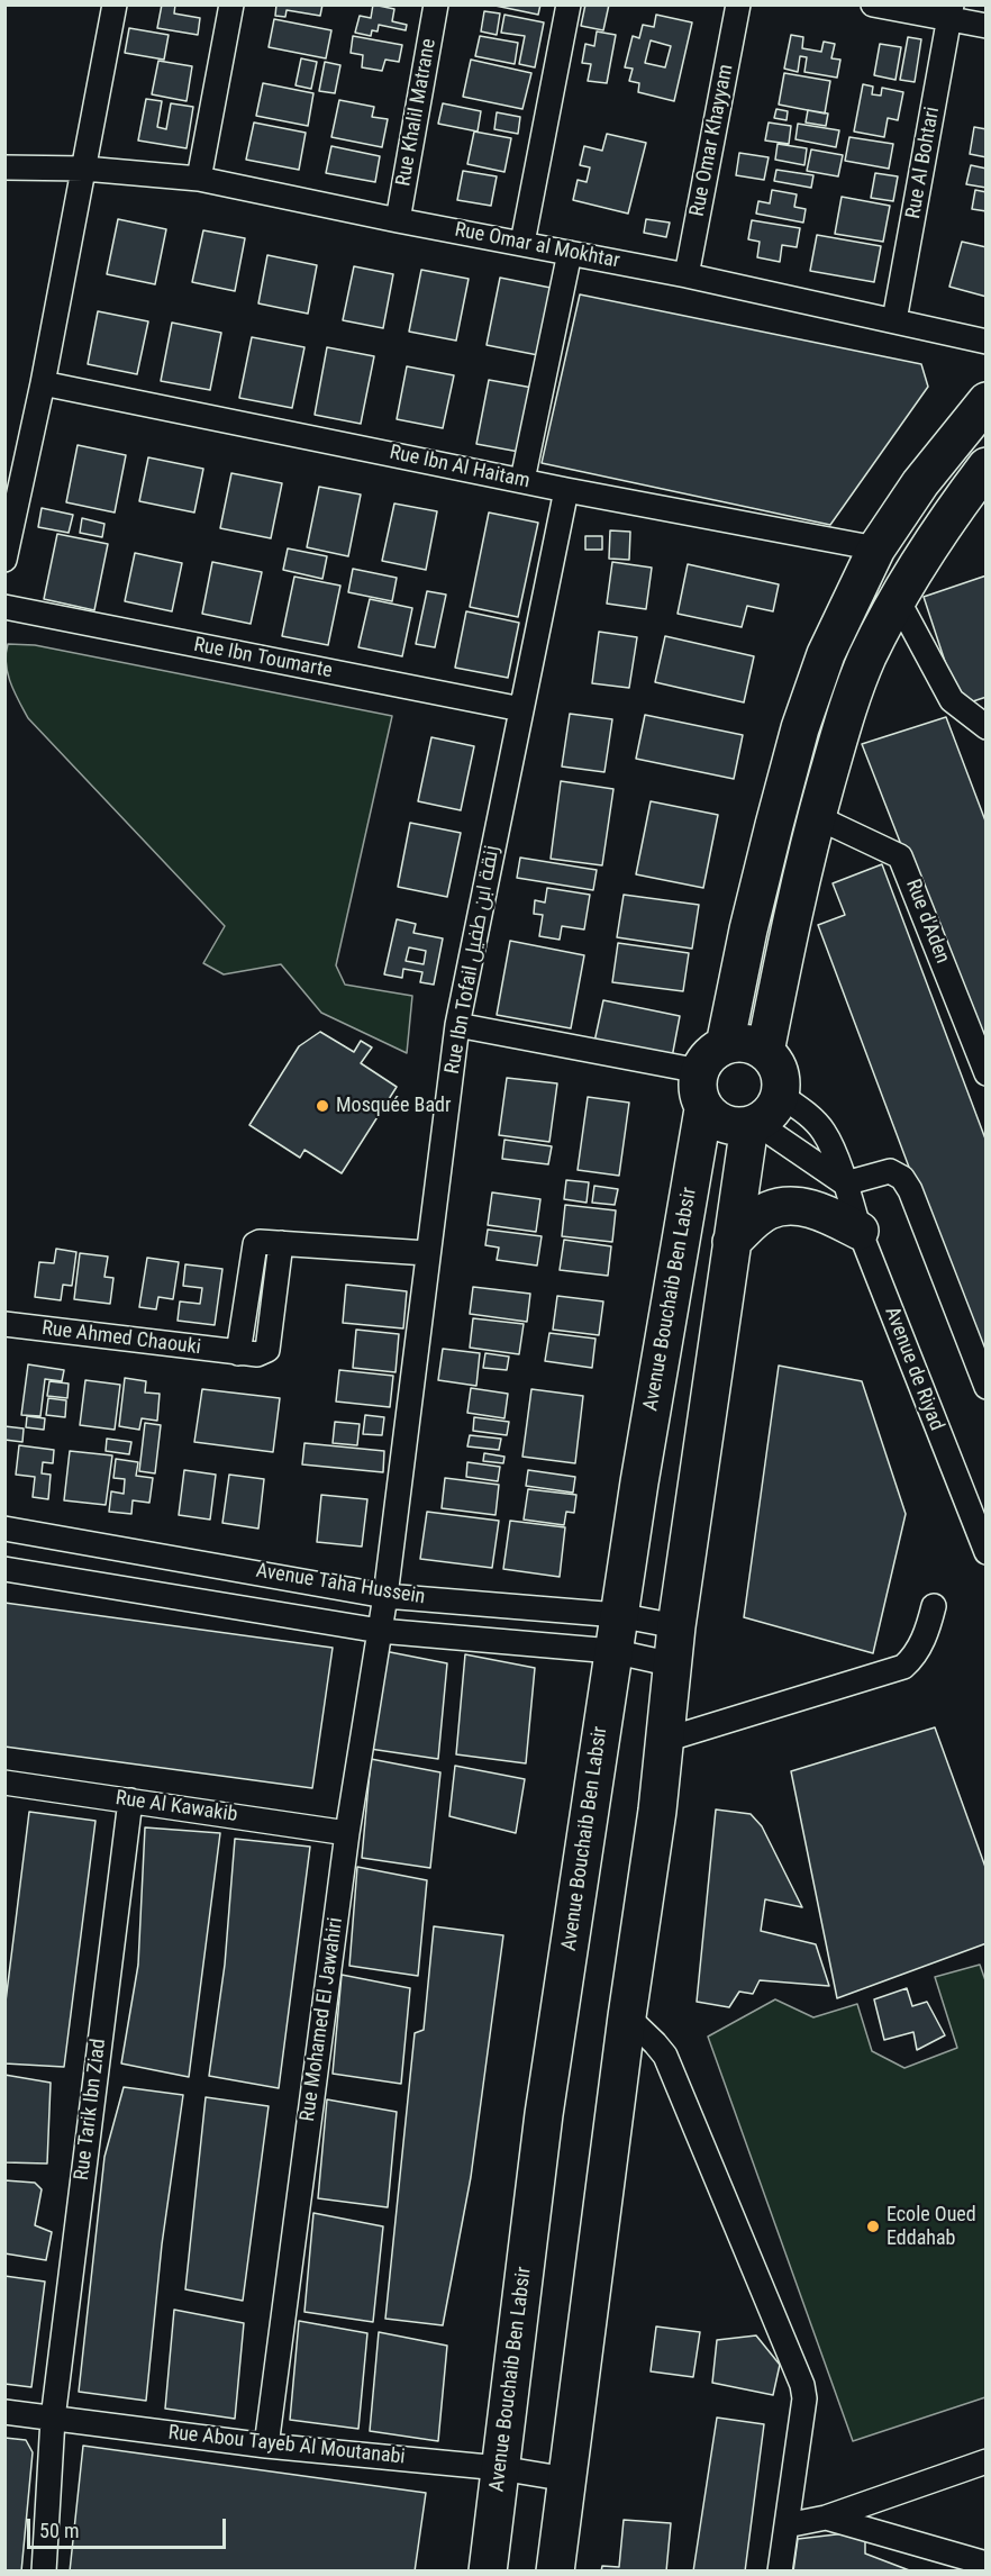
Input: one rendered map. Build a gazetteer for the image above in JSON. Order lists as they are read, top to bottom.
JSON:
{
  "streets": {
    "main road": ["Avenue Bouchaib Ben Labsir"],
    "street": [
      "Rue Khalil Matrane",
      "Rue Omar Khayyam",
      "Rue Al Bohtari",
      "Rue Omar al Mokhtar",
      "Rue Ibn Al Haitam",
      "Rue Ibn Toumarte",
      "Rue d'Aden",
      "Rue Ibn Tofail زنقة ابن طفيل",
      "Rue Ahmed Chaouki",
      "Avenue de Riyad",
      "Avenue Taha Hussein",
      "Rue Al Kawakib",
      "Rue Mohamed El Jawahiri",
      "Rue Tarik Ibn Ziad",
      "Rue Abou Tayeb Al Moutanabi"
    ]
  },
  "crossings": [
    ["Rue Khalil Matrane", "Rue Omar al Mokhtar"],
    ["Rue Omar Khayyam", "Rue Omar al Mokhtar"],
    ["Rue Al Bohtari", "Rue Omar al Mokhtar"],
    ["Rue Ibn Al Haitam", "Rue Ibn Tofail زنقة ابن طفيل"],
    ["Rue Ibn Toumarte", "Rue Ibn Tofail زنقة ابن طفيل"],
    ["Rue Ibn Tofail زنقة ابن طفيل", "Rue Ahmed Chaouki"],
    ["Rue Ibn Tofail زنقة ابن طفيل", "Avenue Taha Hussein"],
    ["Rue Ibn Tofail زنقة ابن طفيل", "Rue Mohamed El Jawahiri"],
    ["Avenue Bouchaib Ben Labsir", "Avenue de Riyad"],
    ["Avenue Bouchaib Ben Labsir", "Avenue Taha Hussein"],
    ["Avenue Bouchaib Ben Labsir", "Rue Abou Tayeb Al Moutanabi"],
    ["Avenue Taha Hussein", "Rue Mohamed El Jawahiri"],
    ["Rue Al Kawakib", "Rue Mohamed El Jawahiri"],
    ["Rue Al Kawakib", "Rue Tarik Ibn Ziad"],
    ["Rue Mohamed El Jawahiri", "Rue Abou Tayeb Al Moutanabi"],
    ["Rue Tarik Ibn Ziad", "Rue Abou Tayeb Al Moutanabi"]
  ],
  "places": ["Mosquée Badr", "Ecole Oued Eddahab"],
  "scale_bar": "50 m"
}
